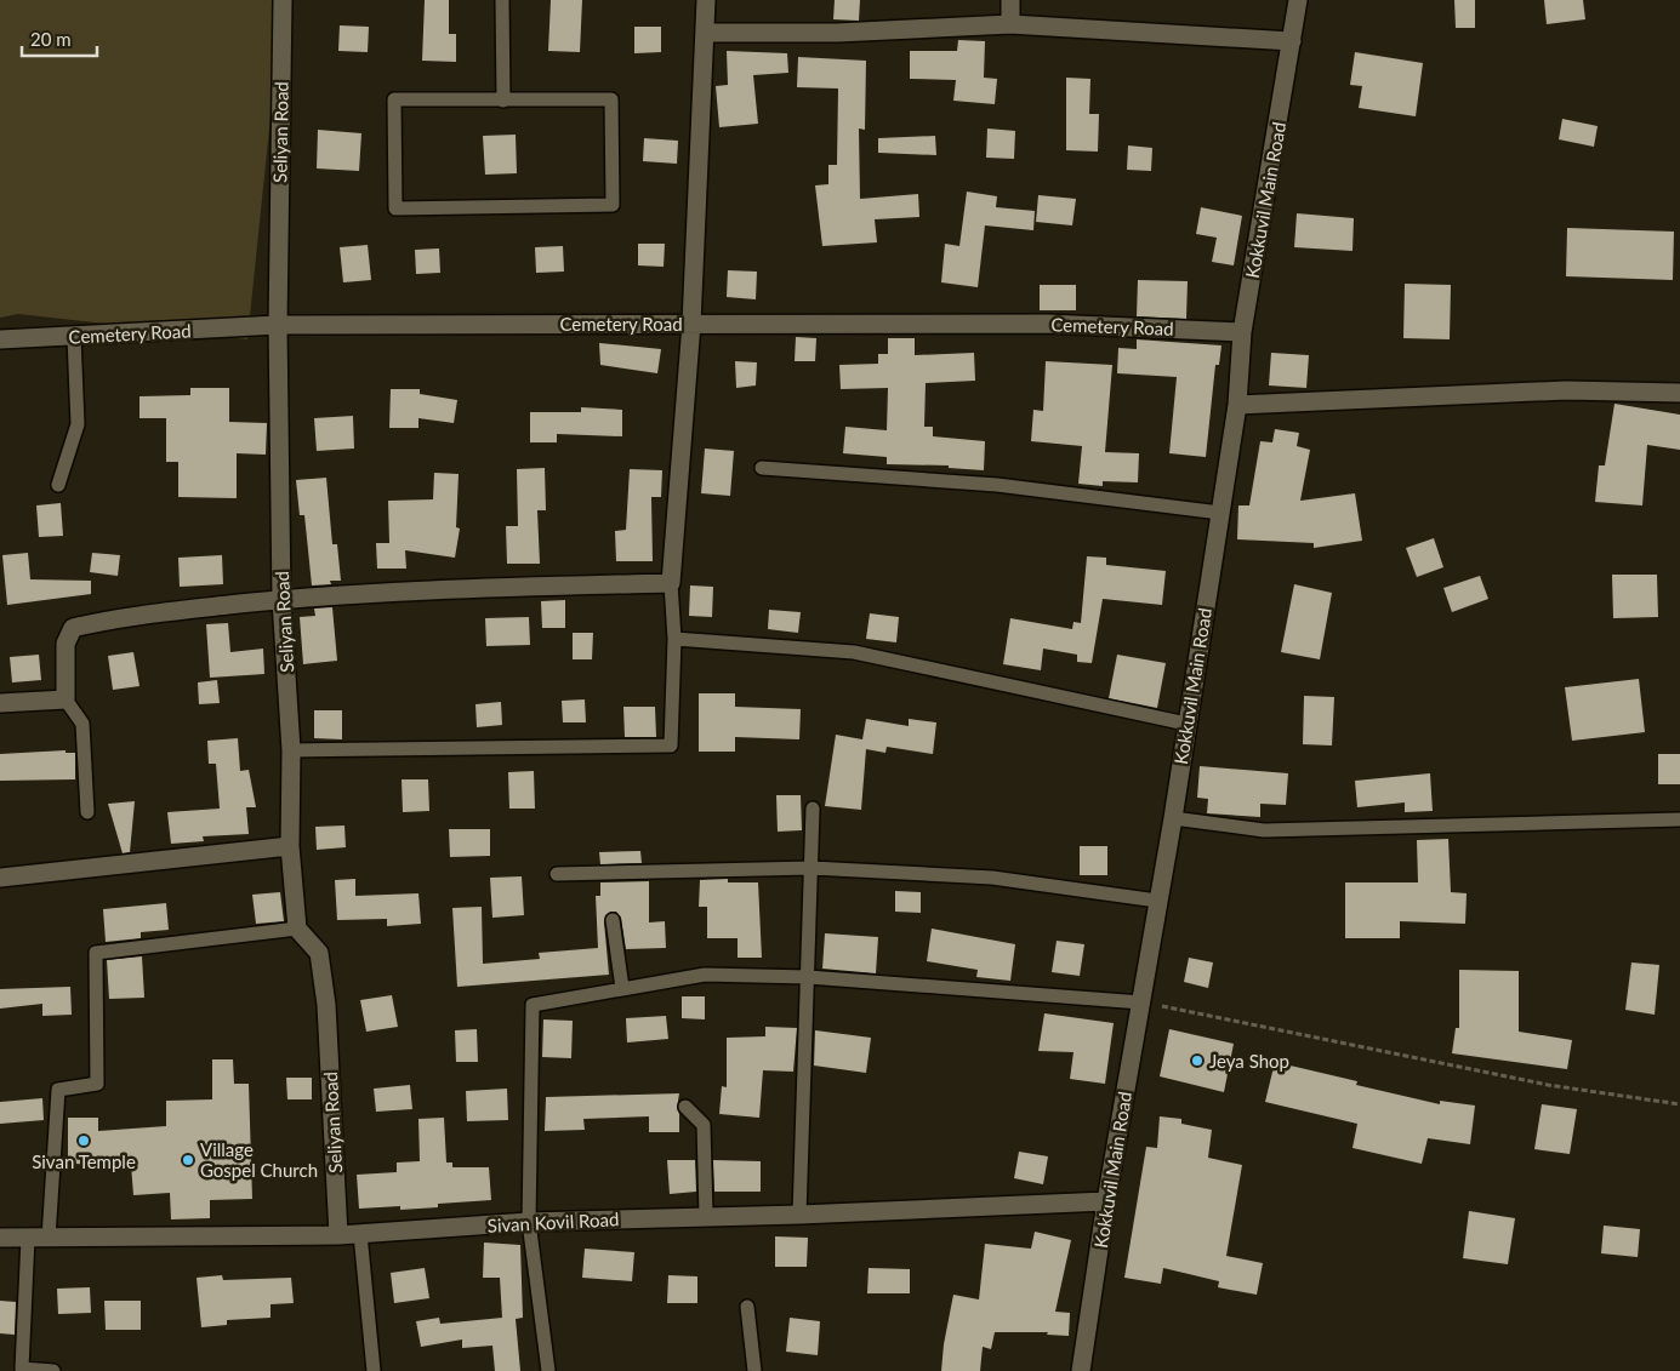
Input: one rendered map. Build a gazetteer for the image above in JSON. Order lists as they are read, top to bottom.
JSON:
{
  "streets": {
    "street": [
      "Seliyan Road",
      "Kokkuvil Main Road",
      "Cemetery Road",
      "Sivan Kovil Road"
    ]
  },
  "crossings": [
    ["Seliyan Road", "Cemetery Road"],
    ["Seliyan Road", "Sivan Kovil Road"],
    ["Kokkuvil Main Road", "Cemetery Road"],
    ["Kokkuvil Main Road", "Sivan Kovil Road"]
  ],
  "places": ["Jeya Shop", "Sivan Temple", "Village Gospel Church"],
  "scale_bar": "20 m"
}
